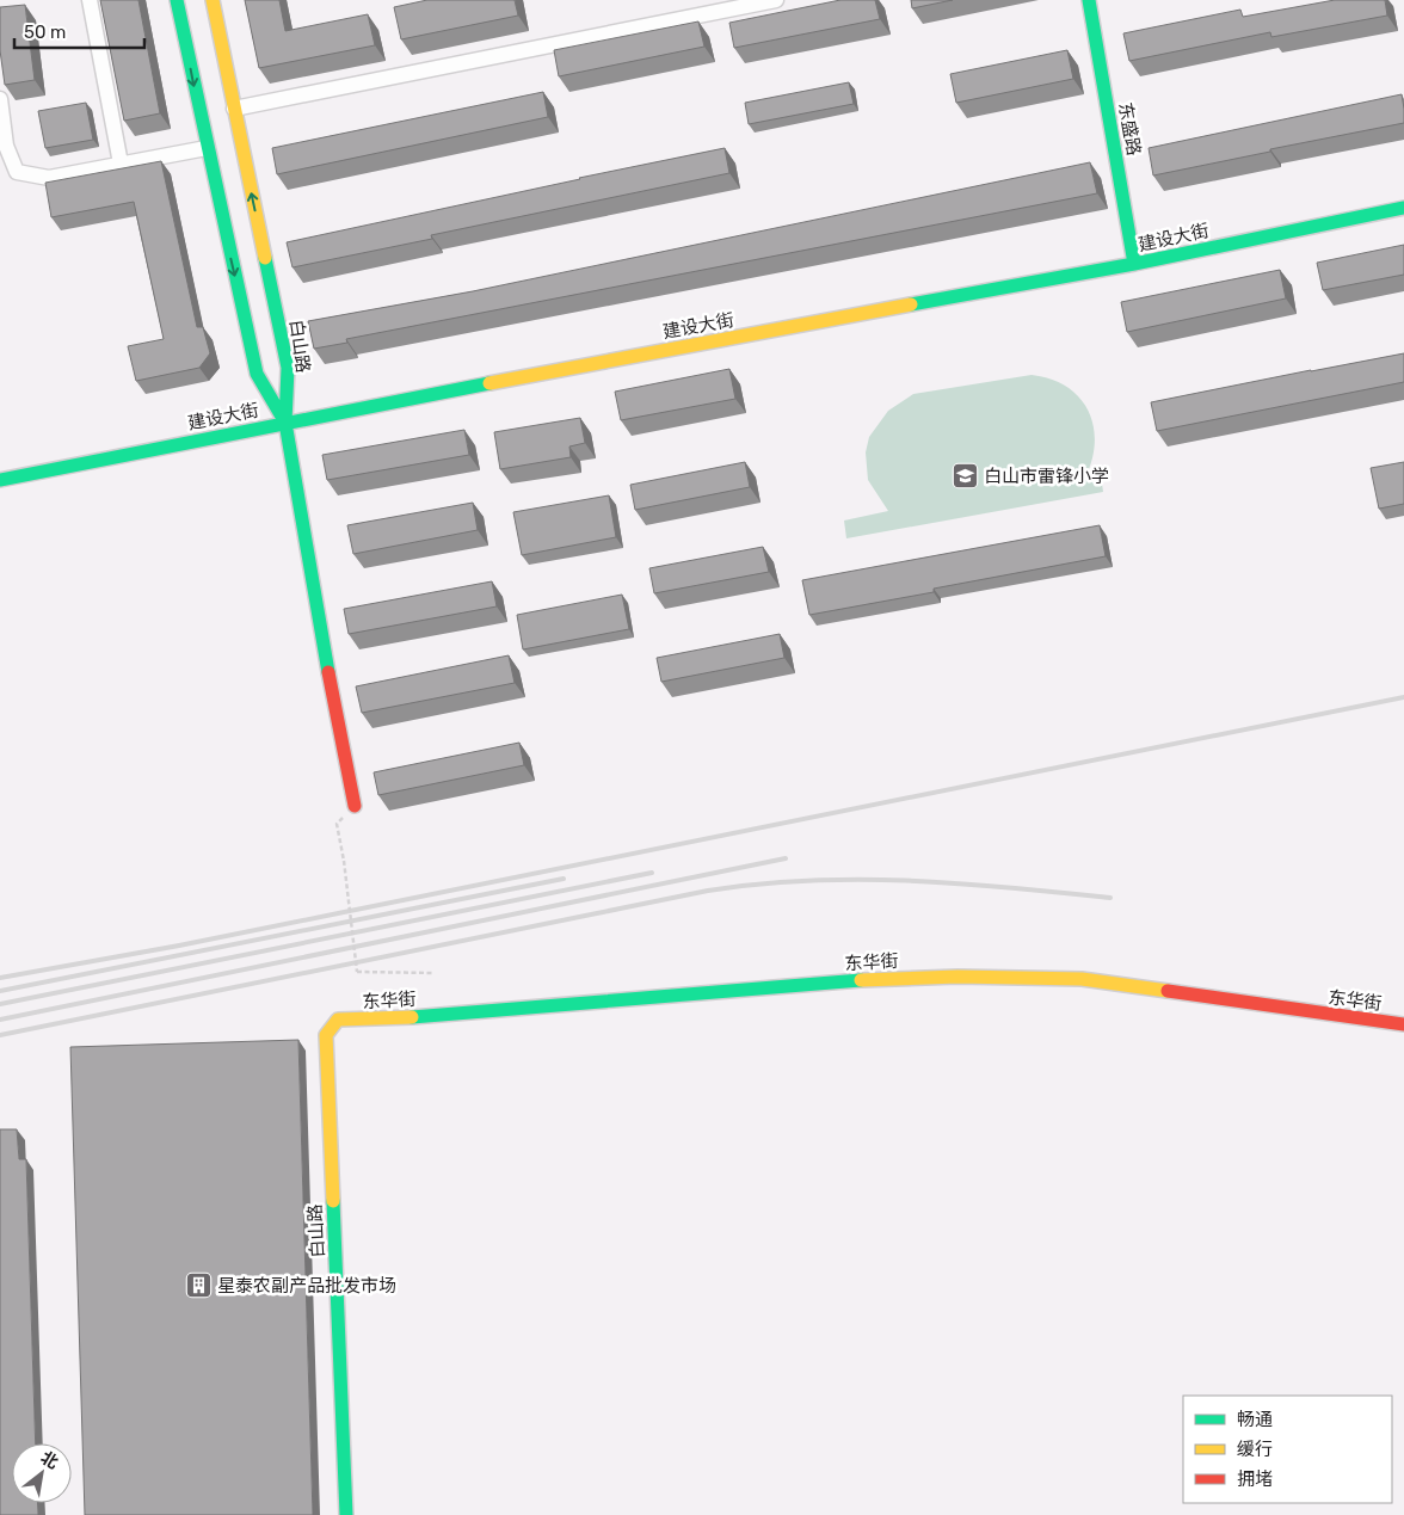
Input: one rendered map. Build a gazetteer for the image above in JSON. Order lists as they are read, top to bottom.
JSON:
{
  "streets": {
    "street": [
      "东盛路",
      "建设大街",
      "白山路",
      "东华街"
    ]
  },
  "crossings": [
    ["东盛路", "建设大街"],
    ["建设大街", "白山路"],
    ["白山路", "东华街"]
  ],
  "places": {
    "school or university": ["白山市雷锋小学"],
    "building": ["星泰农副产品批发市场"]
  },
  "legend": ["畅通", "缓行", "拥堵"],
  "scale_bar": "50 m",
  "north": "top right"
}
